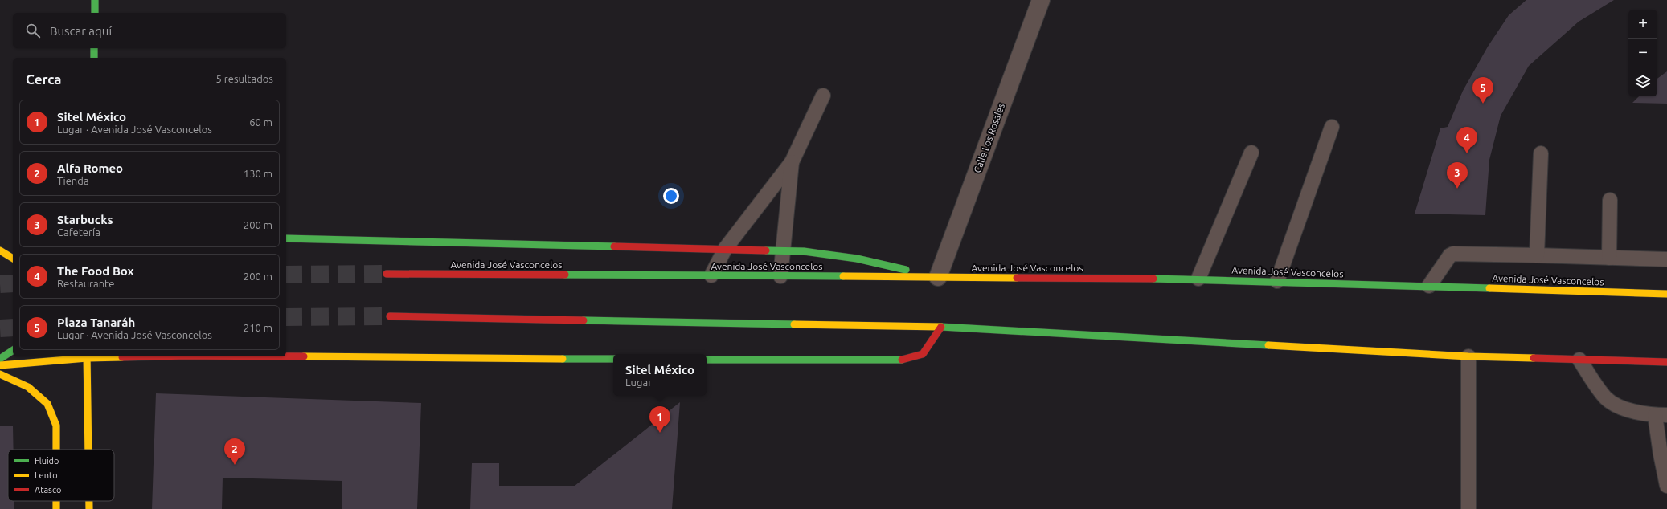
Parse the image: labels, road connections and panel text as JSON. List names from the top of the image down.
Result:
{
  "streets": {
    "main road": ["Avenida José Vasconcelos"],
    "street": ["Calle Los Rosales"]
  },
  "crossings": [
    ["Calle Los Rosales", "Avenida José Vasconcelos"]
  ],
  "legend": ["Fluido", "Lento", "Atasco"],
  "page": {
    "map_buttons": ["+", "−"],
    "search": "Buscar aquí",
    "heading": ["Cerca", "5 resultados"],
    "pins": [
      "5",
      "4",
      "3",
      "1",
      "2"
    ],
    "list": [
      {
        "mark": "1",
        "name": "Sitel México",
        "note": "Lugar · Avenida José Vasconcelos",
        "value": "60 m"
      },
      {
        "mark": "2",
        "name": "Alfa Romeo",
        "note": "Tienda",
        "value": "130 m"
      },
      {
        "mark": "3",
        "name": "Starbucks",
        "note": "Cafetería",
        "value": "200 m"
      },
      {
        "mark": "4",
        "name": "The Food Box",
        "note": "Restaurante",
        "value": "200 m"
      },
      {
        "mark": "5",
        "name": "Plaza Tanaráh",
        "note": "Lugar · Avenida José Vasconcelos",
        "value": "210 m"
      }
    ],
    "popup": ["Sitel México", "Lugar"]
  }
}
